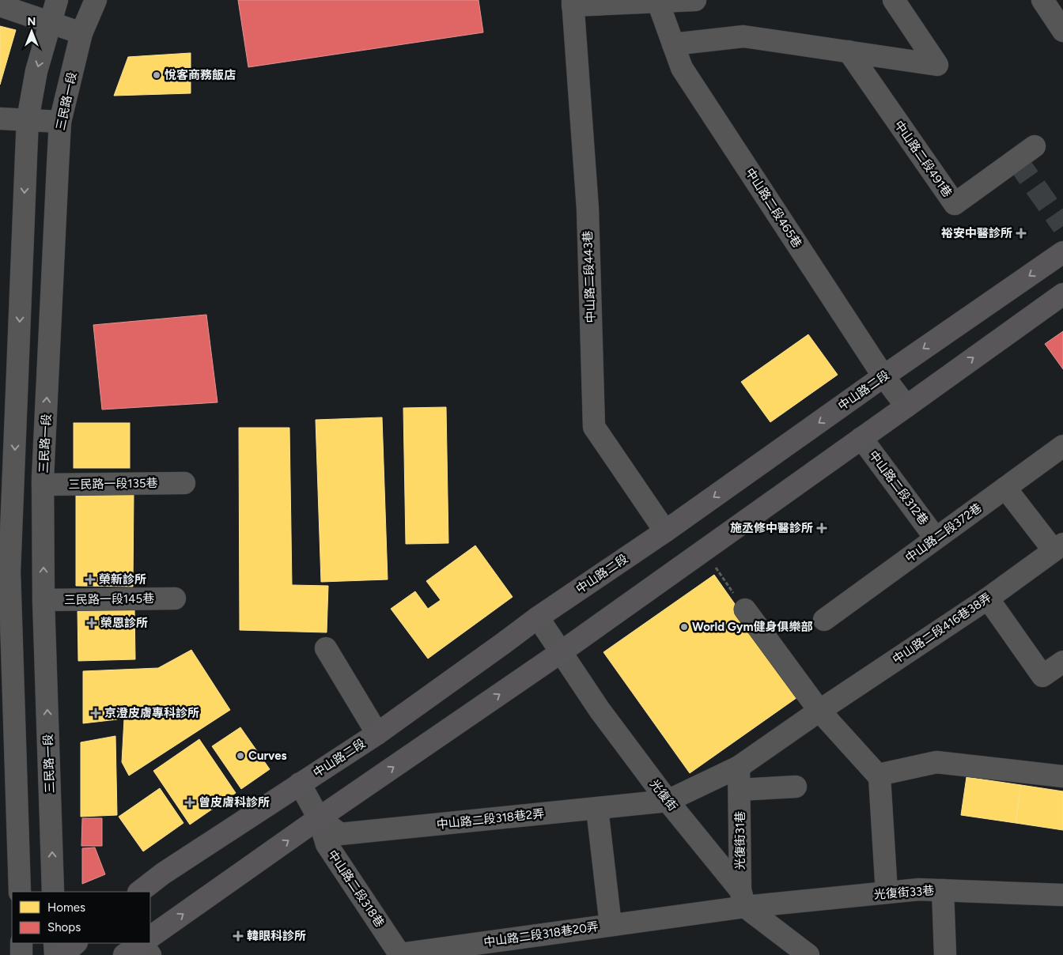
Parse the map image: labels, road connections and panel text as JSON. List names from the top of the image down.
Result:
{
  "streets": {
    "main road": ["中山路二段"],
    "street": [
      "三民路一段",
      "中山路二段491巷",
      "中山路二段465巷",
      "中山路二段443巷",
      "三民路一段135巷",
      "中山路二段312巷",
      "中山路二段372巷",
      "三民路一段145巷",
      "中山路二段416巷38弄",
      "光復街",
      "中山路二段318巷2弄",
      "光復街31巷",
      "中山路二段318巷",
      "光復街33巷",
      "中山路二段318巷20弄"
    ]
  },
  "crossings": [
    ["三民路一段", "三民路一段135巷"],
    ["三民路一段", "三民路一段145巷"],
    ["中山路二段465巷", "中山路二段"],
    ["中山路二段443巷", "中山路二段"],
    ["中山路二段", "光復街"],
    ["中山路二段312巷", "中山路二段372巷"],
    ["中山路二段416巷38弄", "光復街"],
    ["中山路二段416巷38弄", "中山路二段318巷2弄"],
    ["中山路二段416巷38弄", "光復街31巷"],
    ["光復街", "中山路二段318巷2弄"],
    ["光復街", "光復街31巷"],
    ["光復街", "光復街33巷"],
    ["光復街", "中山路二段318巷20弄"],
    ["中山路二段318巷2弄", "中山路二段318巷"],
    ["中山路二段318巷2弄", "中山路二段318巷20弄"],
    ["光復街31巷", "光復街33巷"],
    ["光復街31巷", "中山路二段318巷20弄"],
    ["中山路二段318巷", "中山路二段318巷20弄"],
    ["光復街33巷", "中山路二段318巷20弄"]
  ],
  "places": {
    "other": ["悅客商務飯店", "World Gym健身俱樂部", "Curves"],
    "health": [
      "裕安中醫診所",
      "施丞修中醫診所",
      "榮新診所",
      "榮恩診所",
      "京澄皮膚專科診所",
      "曾皮膚科診所",
      "韓眼科診所"
    ]
  },
  "legend": ["Homes", "Shops"],
  "north": "top"
}
